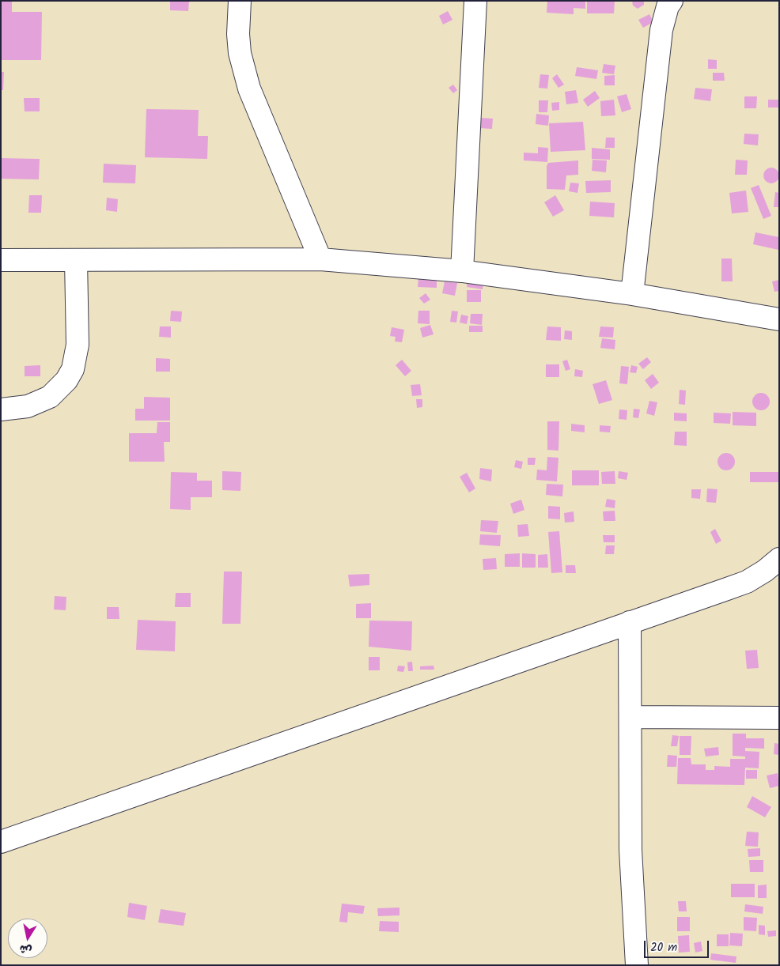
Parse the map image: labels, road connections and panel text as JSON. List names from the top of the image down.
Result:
{
  "scale_bar": "20 m",
  "north": "bottom"
}
